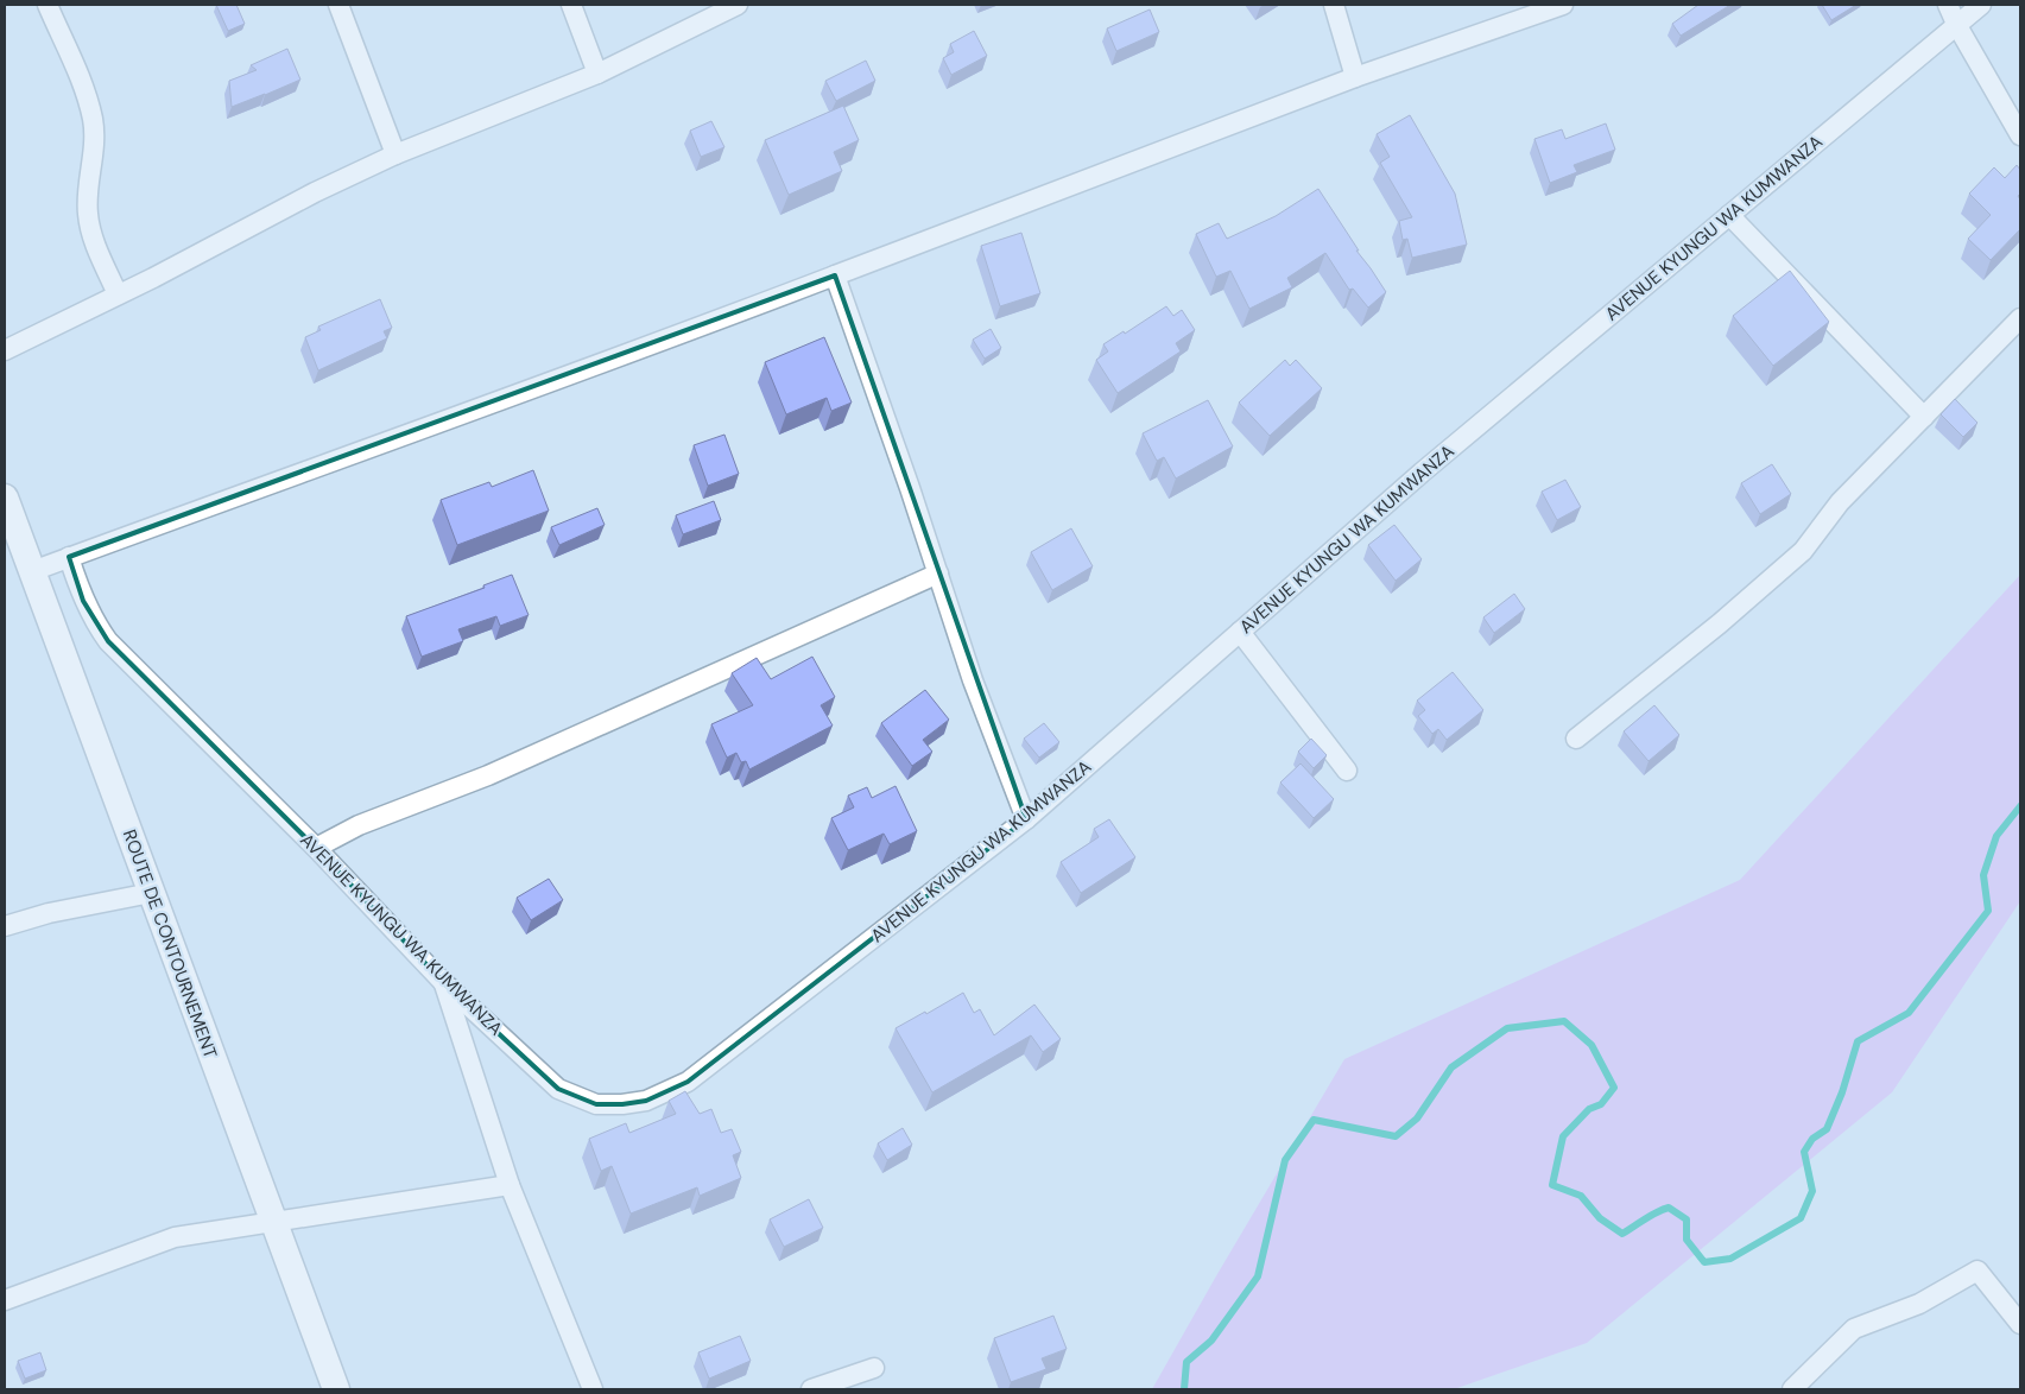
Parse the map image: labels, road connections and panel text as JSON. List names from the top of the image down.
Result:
{
  "streets": {
    "street": ["AVENUE KYUNGU WA KUMWANZA", "ROUTE DE CONTOURNEMENT"]
  }
}
